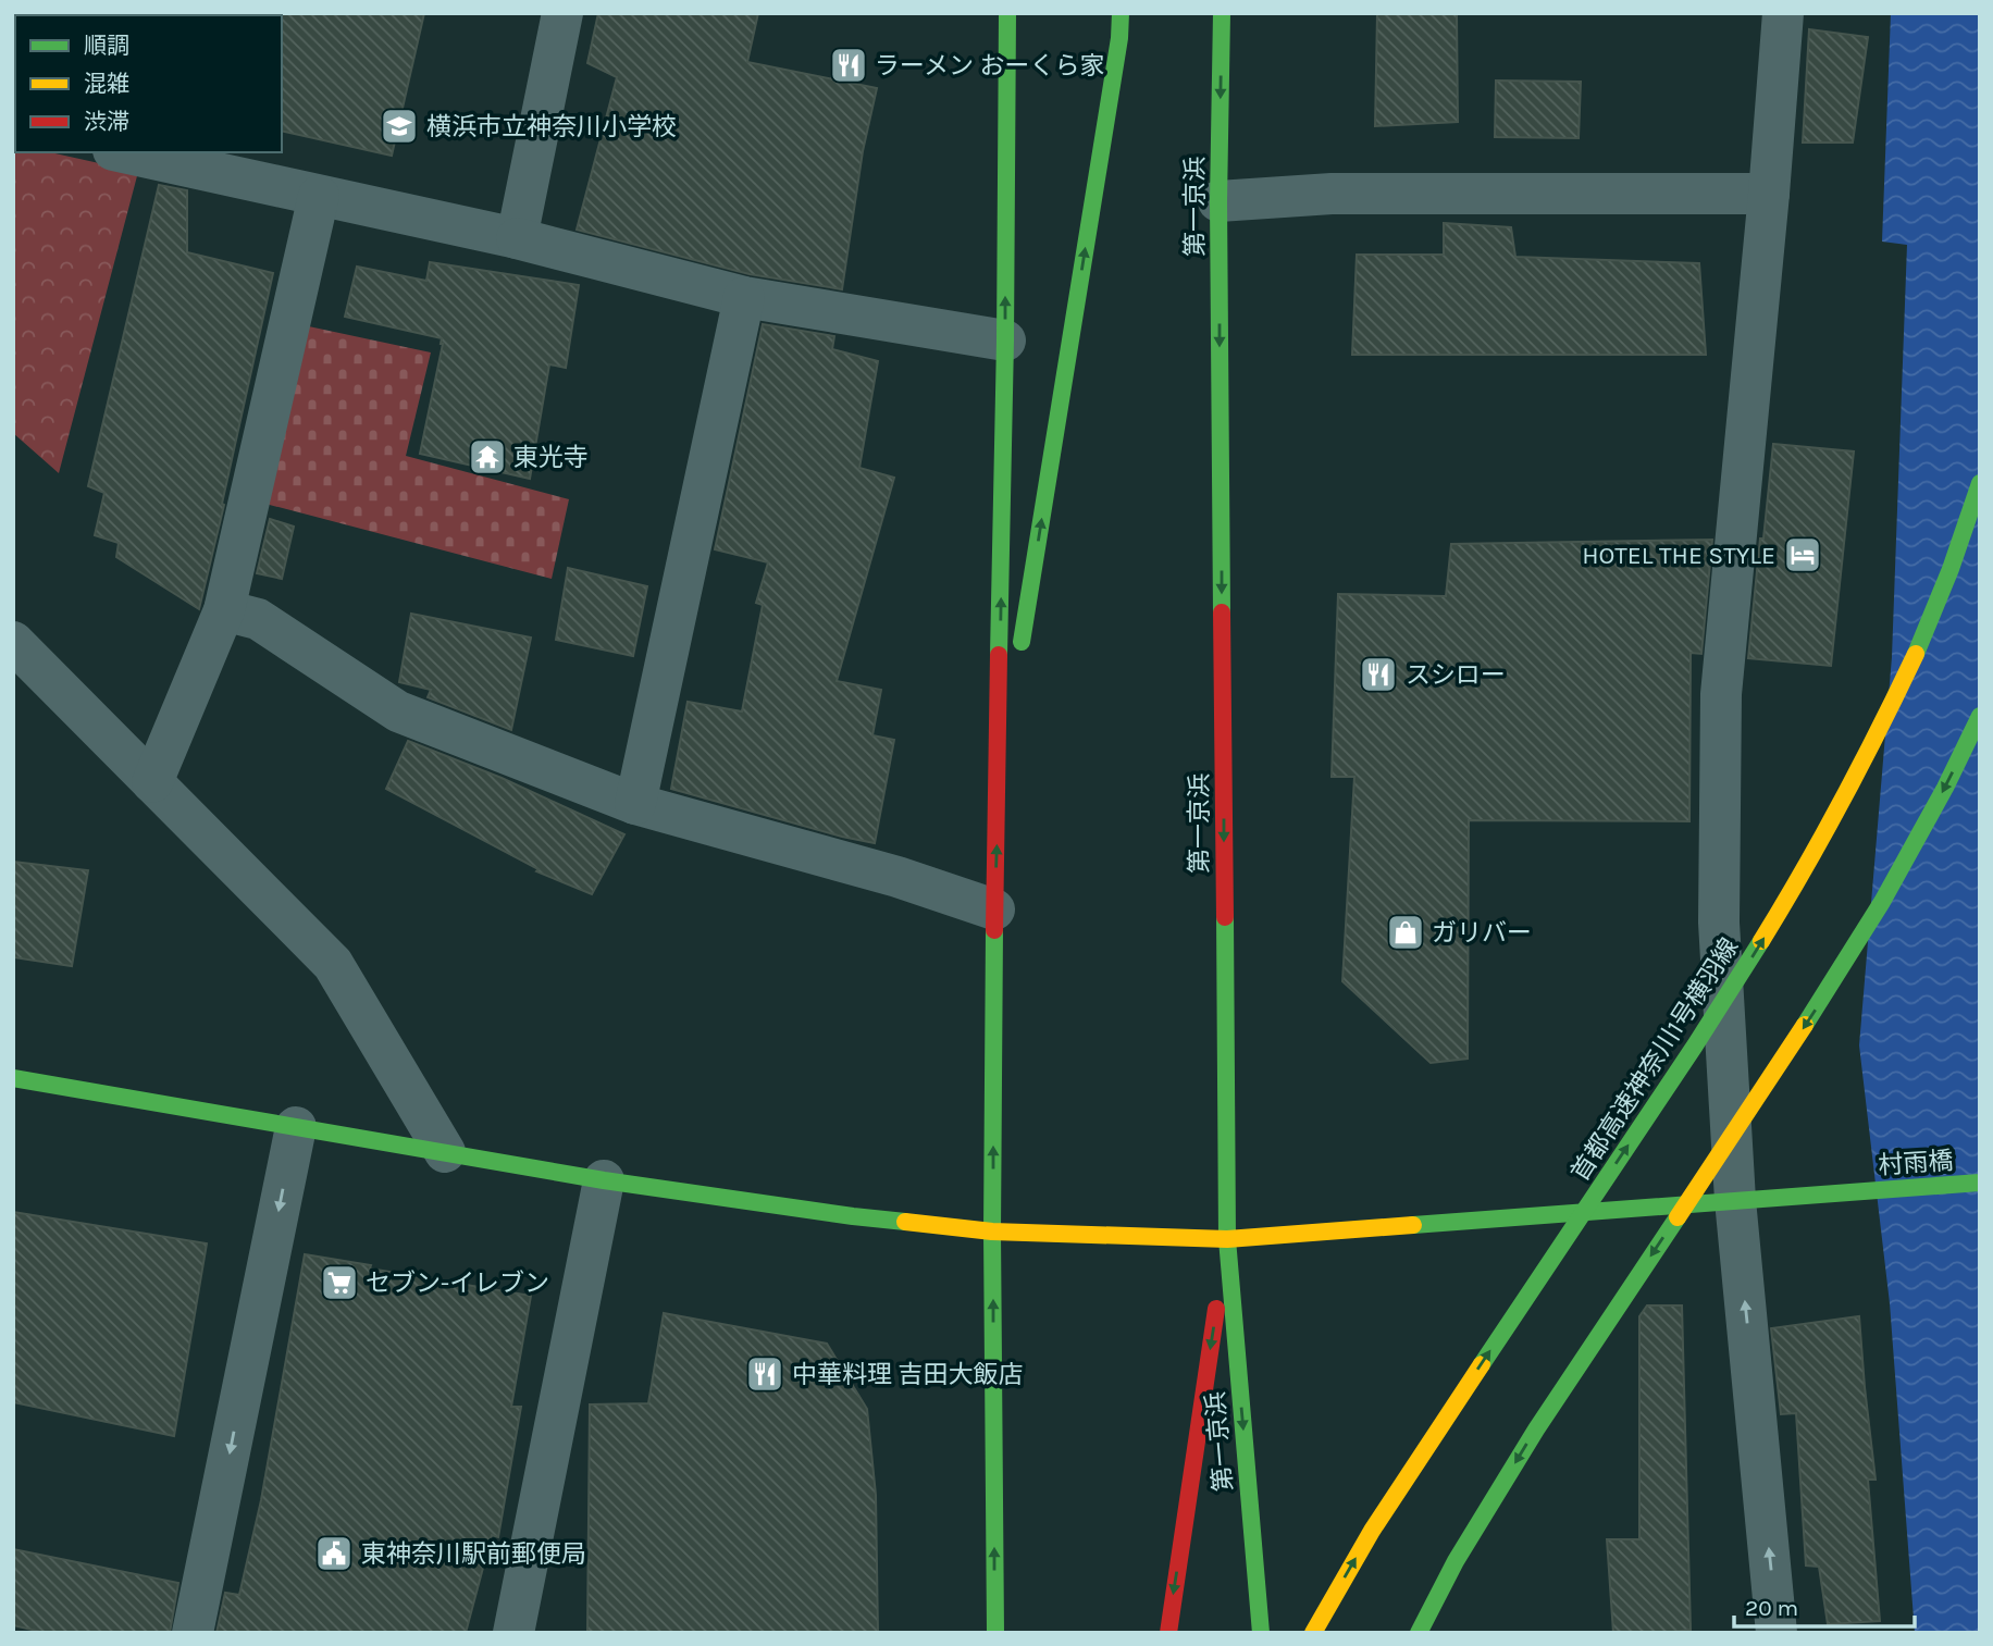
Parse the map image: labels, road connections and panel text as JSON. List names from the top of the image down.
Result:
{
  "streets": {
    "main road": ["第一京浜", "首都高速神奈川1号横羽線", "村雨橋"]
  },
  "crossings": [
    ["第一京浜", "村雨橋"]
  ],
  "places": {
    "restaurant": ["ラーメン おーくら家", "スシロー", "中華料理 吉田大飯店"],
    "school or university": ["横浜市立神奈川小学校"],
    "temple": ["東光寺"],
    "hotel": ["HOTEL THE STYLE"],
    "shop": ["ガリバー"],
    "supermarket": ["セブン-イレブン"],
    "public building": ["東神奈川駅前郵便局"]
  },
  "legend": ["順調", "混雑", "渋滞"],
  "scale_bar": "20 m"
}
